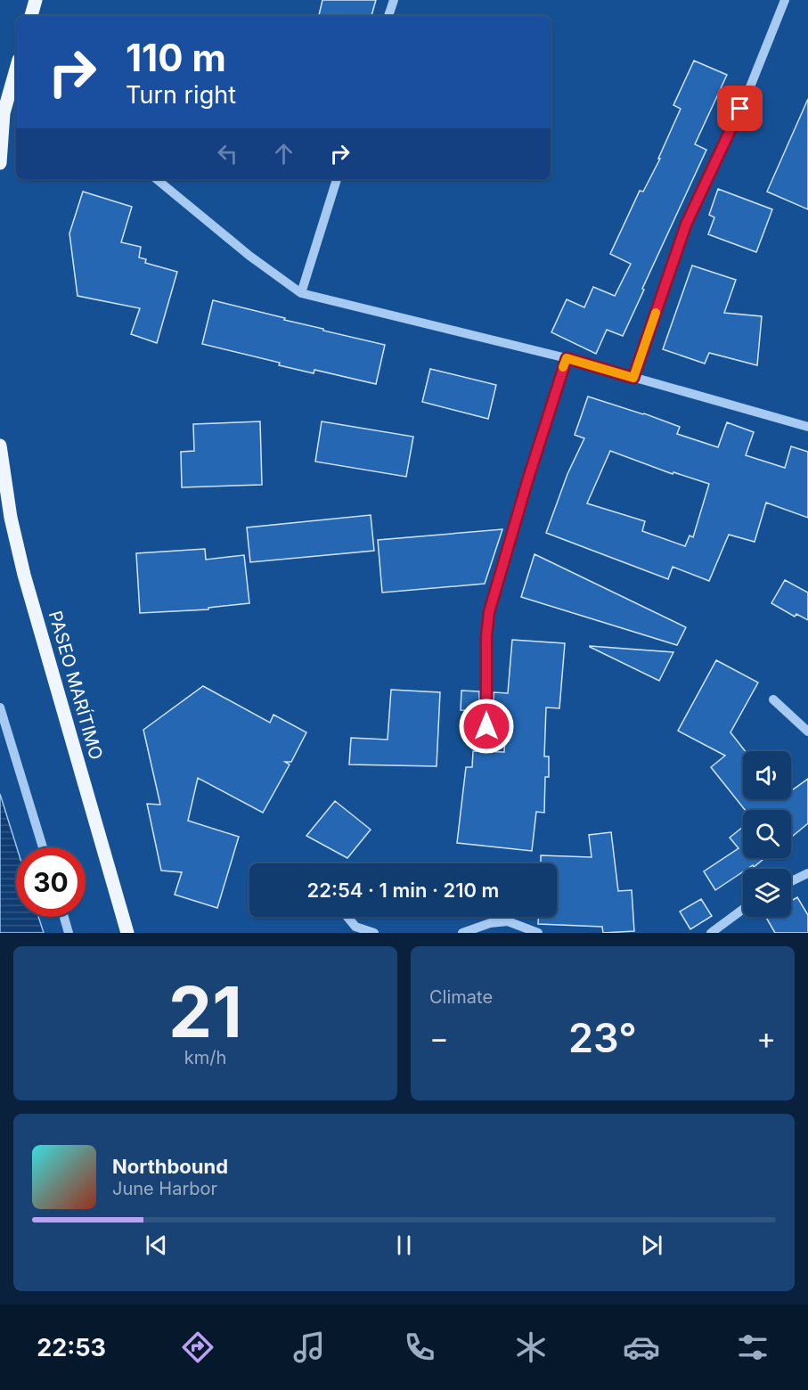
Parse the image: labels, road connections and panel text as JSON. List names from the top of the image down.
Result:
{
  "streets": {
    "main road": ["PASEO MARÍTIMO"]
  },
  "page": {
    "turn": ["110 m", "Turn right"],
    "limit": "30",
    "trip": "22:54 · 1 min · 210 m",
    "tile": [
      ["21", "km/h"],
      "Climate"
    ],
    "heat": ["−", "23°", "+"],
    "song": ["Northbound", "June Harbor"],
    "tabs": "22:53"
  }
}
